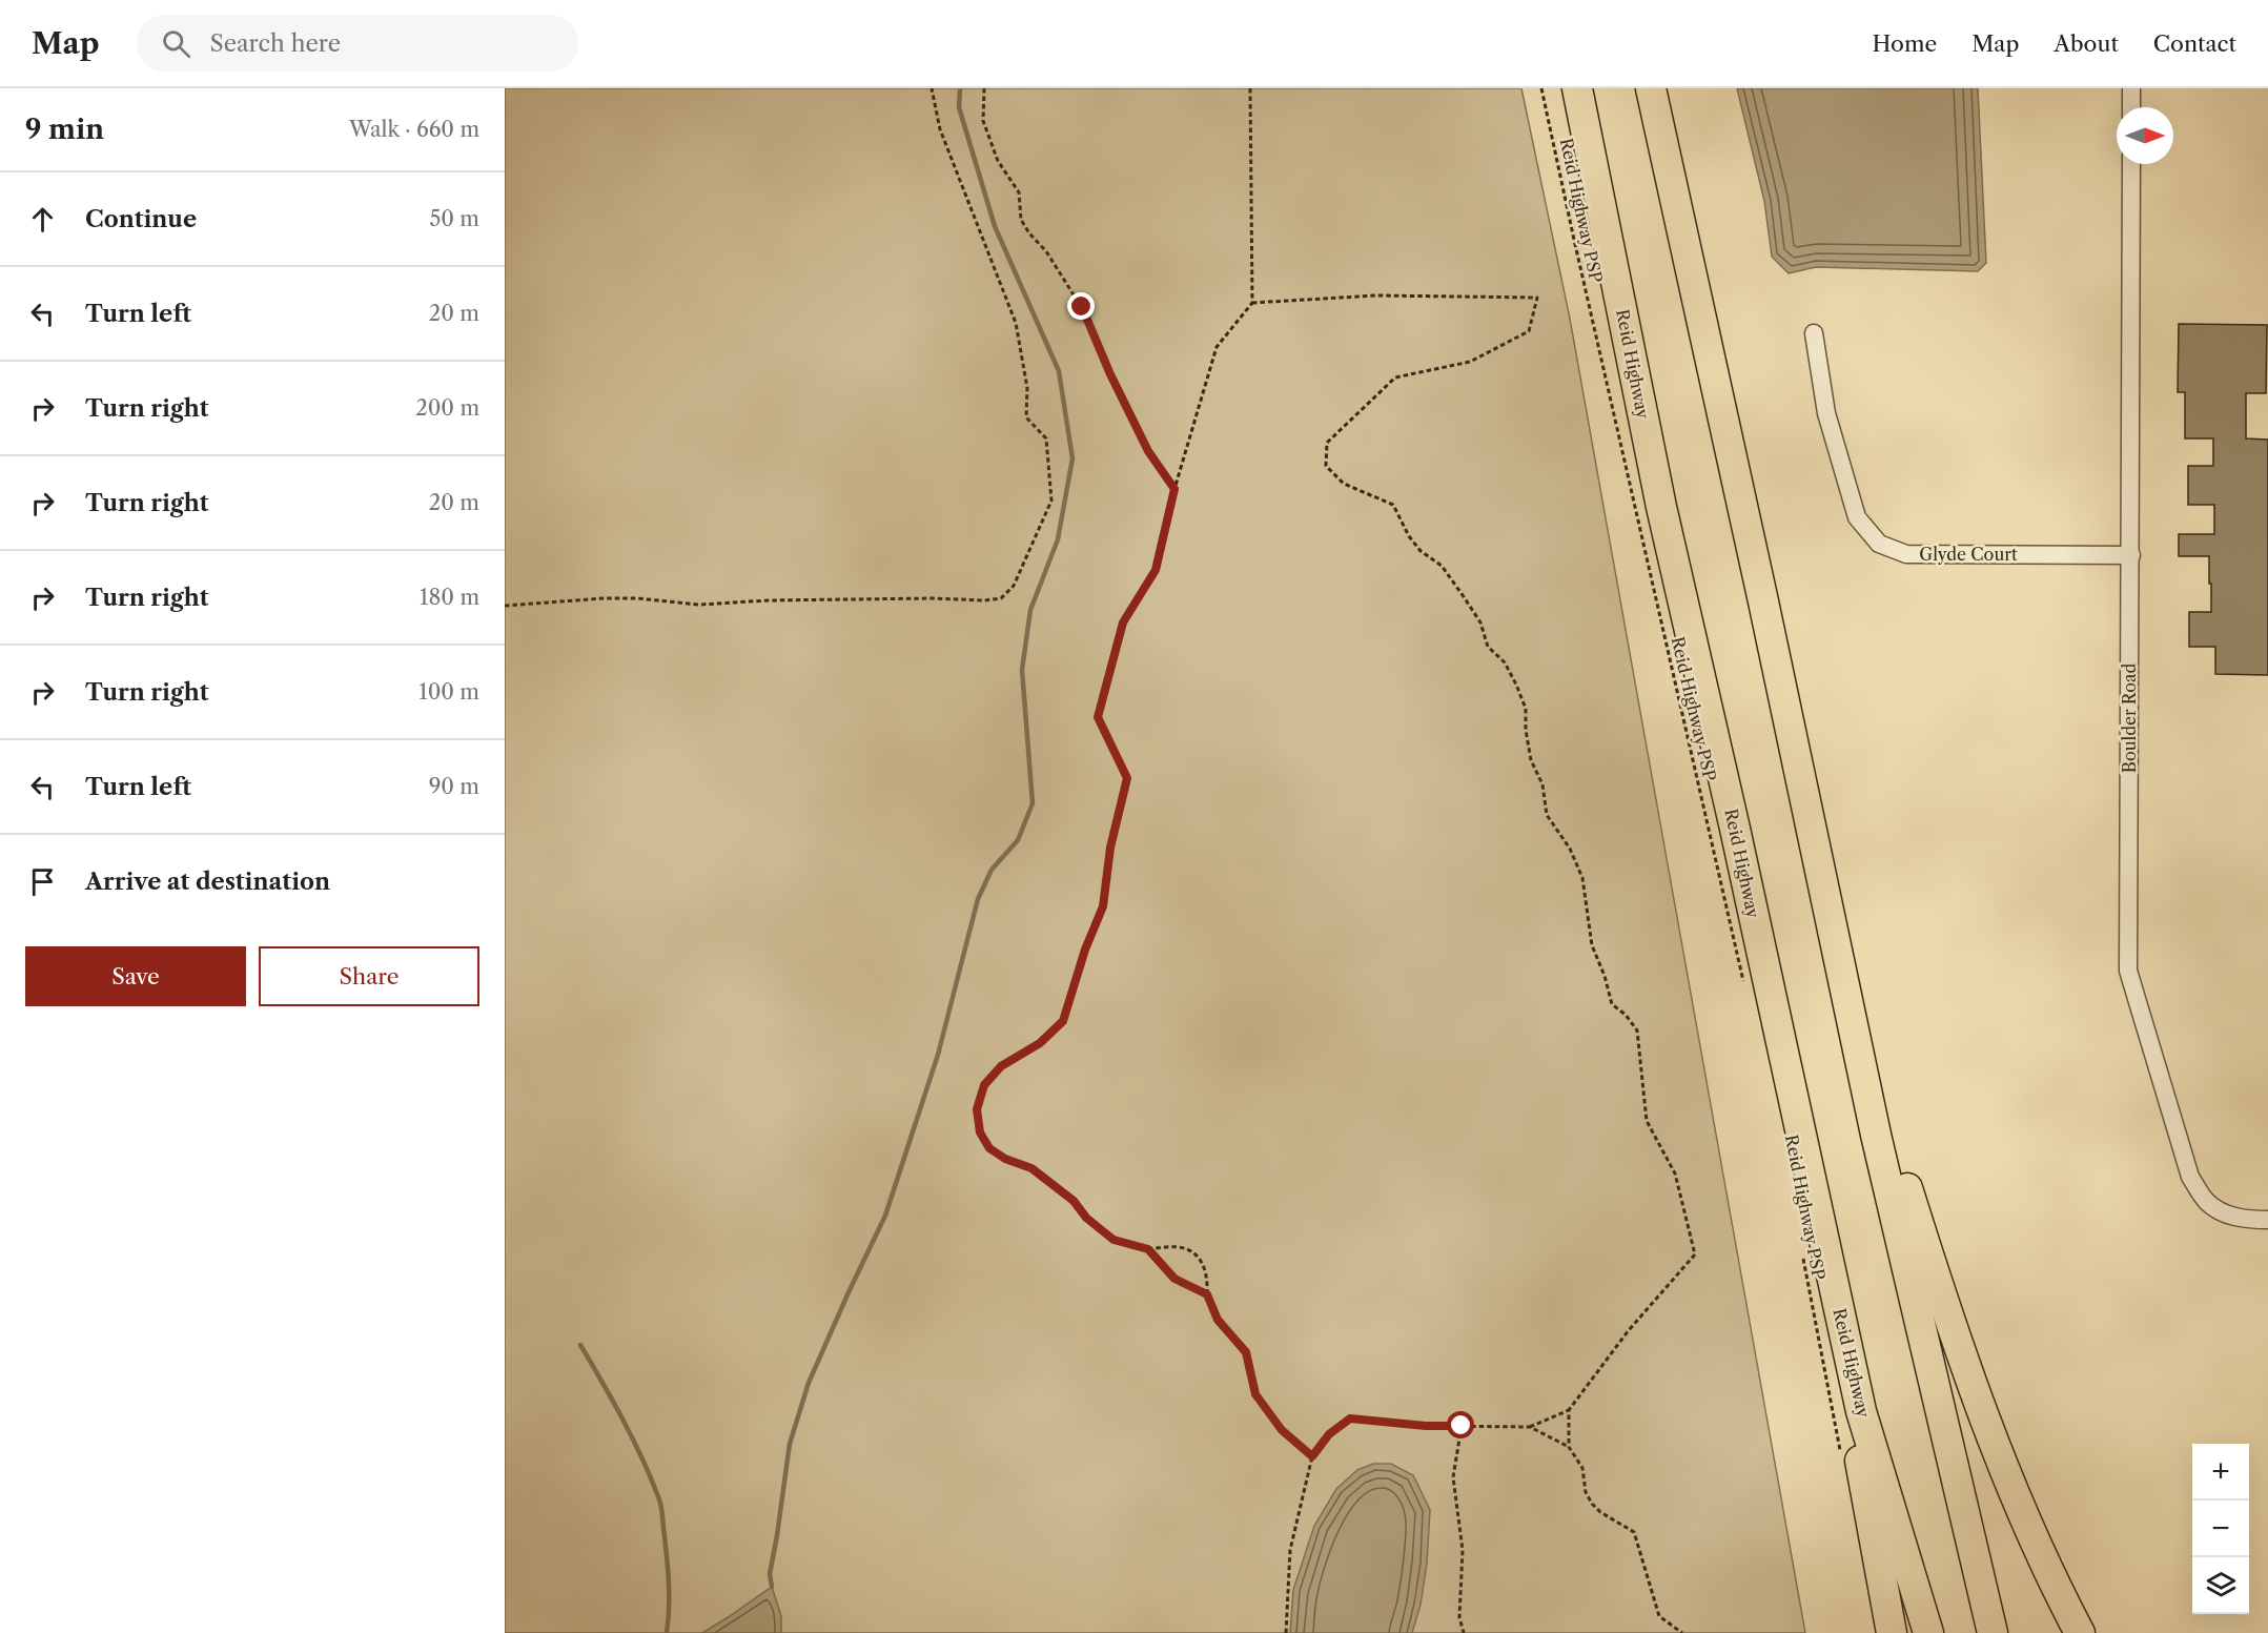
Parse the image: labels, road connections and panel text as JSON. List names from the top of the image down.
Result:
{
  "streets": {
    "highway": ["Reid Highway"],
    "street": ["Glyde Court", "Boulder Road"],
    "path": ["Reid Highway PSP"]
  },
  "crossings": [
    ["Glyde Court", "Boulder Road"]
  ],
  "north": "right",
  "page": {
    "header": "Map",
    "search": "Search here",
    "nav": [
      "Home",
      "Map",
      "About",
      "Contact"
    ],
    "heading": ["9 min", "Walk · 660 m"],
    "list": [
      ["Continue", "50 m"],
      ["Turn left", "20 m"],
      ["Turn right", "200 m"],
      ["Turn right", "20 m"],
      ["Turn right", "180 m"],
      ["Turn right", "100 m"],
      ["Turn left", "90 m"],
      "Arrive at destination"
    ],
    "buttons": ["Save", "Share"],
    "map_buttons": ["+", "−"]
  }
}
